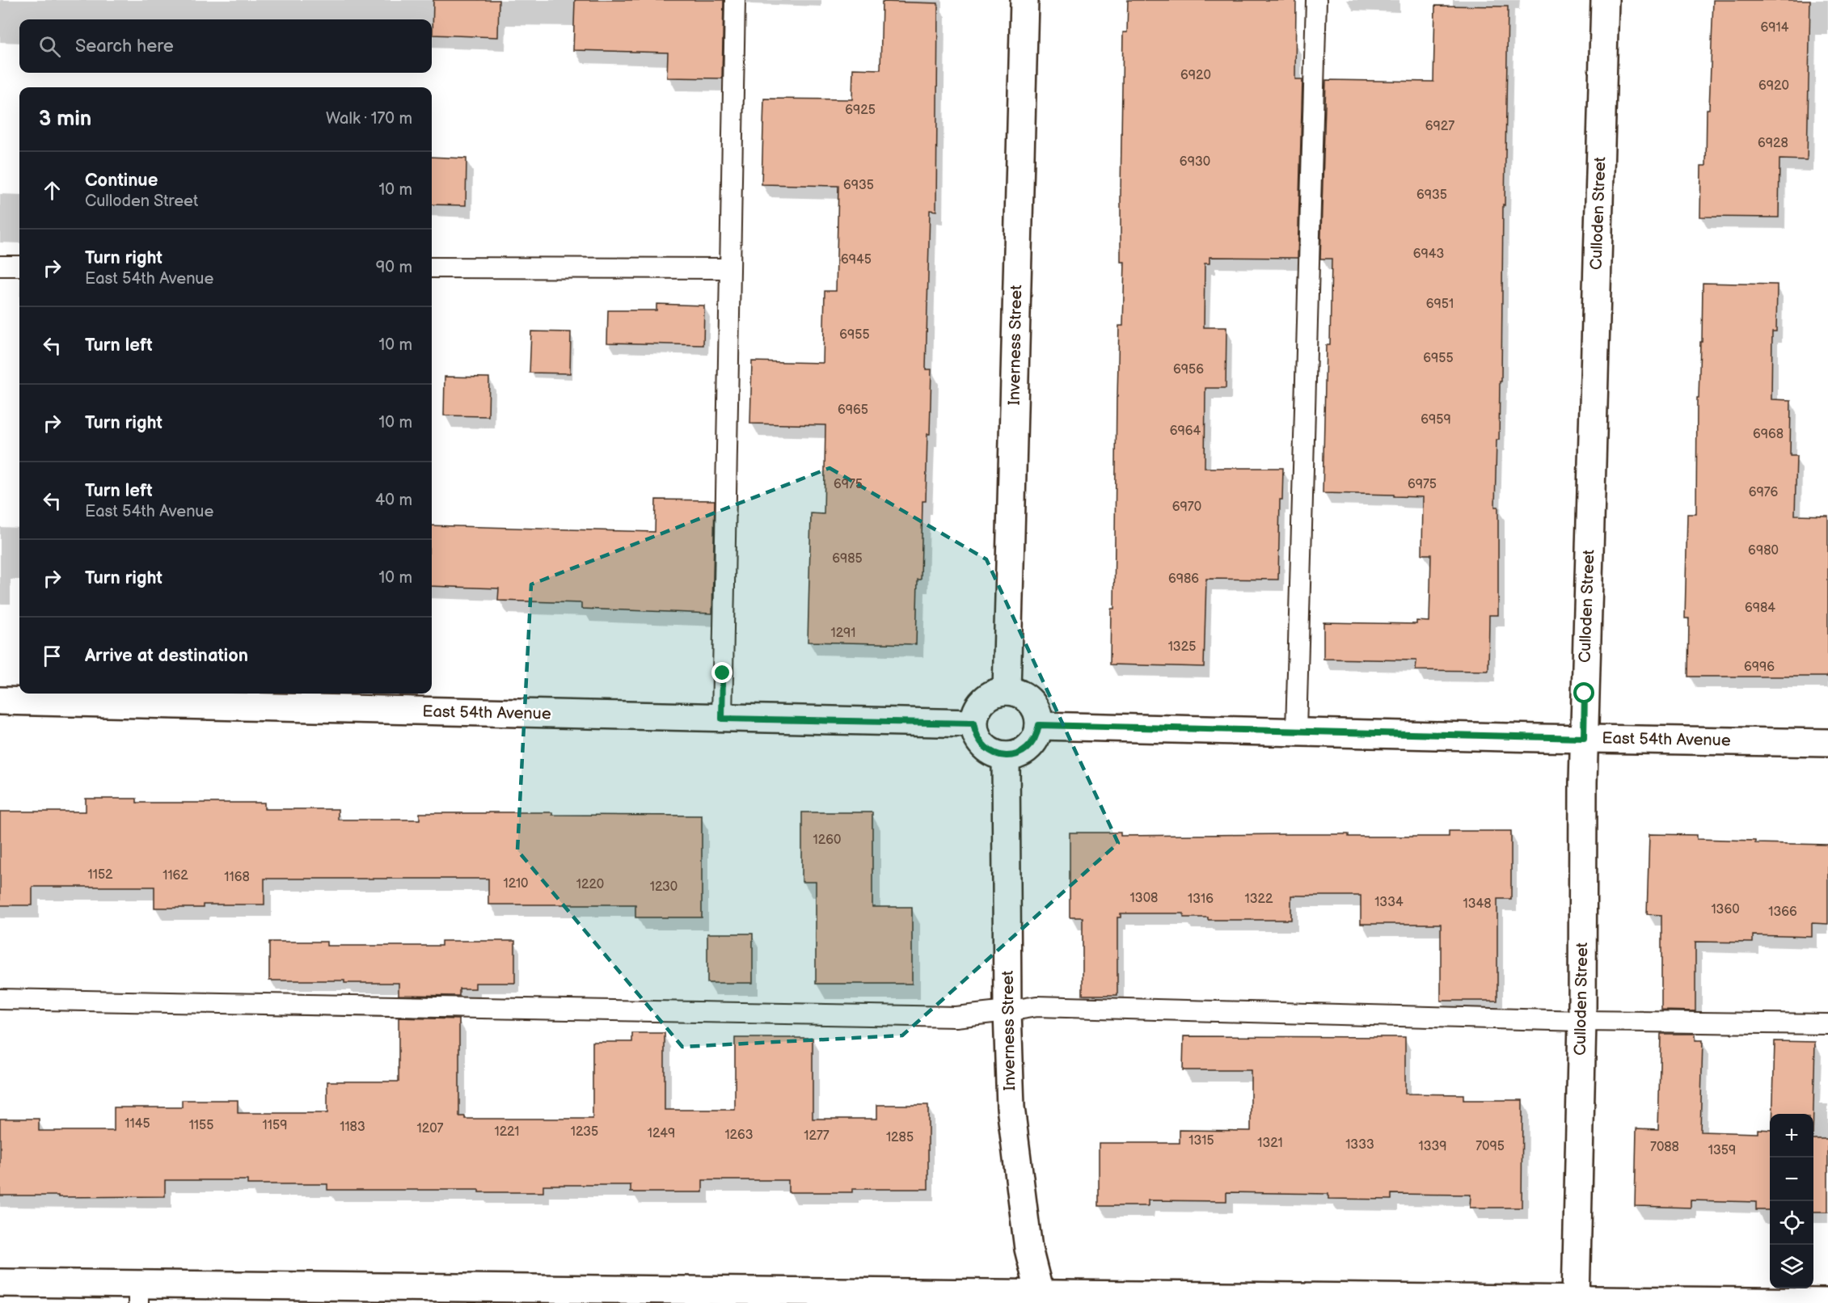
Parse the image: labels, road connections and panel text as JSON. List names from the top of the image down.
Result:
{
  "streets": {
    "street": ["Culloden Street", "Inverness Street", "East 54th Avenue"]
  },
  "crossings": [
    ["Culloden Street", "East 54th Avenue"],
    ["Inverness Street", "East 54th Avenue"]
  ],
  "house_numbers": [
    "6914",
    "6920",
    "6920",
    "6925",
    "6927",
    "6928",
    "6930",
    "6935",
    "6935",
    "6943",
    "6945",
    "6951",
    "6955",
    "6955",
    "6956",
    "6965",
    "6959",
    "6964",
    "6968",
    "6975",
    "6975",
    "6976",
    "6970",
    "6980",
    "6985",
    "6986",
    "6984",
    "1291",
    "1325",
    "6996",
    "1260",
    "1152",
    "1162",
    "1168",
    "1210",
    "1220",
    "1230",
    "1308",
    "1316",
    "1322",
    "1334",
    "1348",
    "1360",
    "1366",
    "1145",
    "1155",
    "1159",
    "1183",
    "1207",
    "1221",
    "1235",
    "1249",
    "1263",
    "1277",
    "1285",
    "1315",
    "1321",
    "1333",
    "1339",
    "7095",
    "7088",
    "1359"
  ],
  "page": {
    "search": "Search here",
    "heading": ["3 min", "Walk · 170 m"],
    "list": [
      ["Continue", "Culloden Street", "10 m"],
      ["Turn right", "East 54th Avenue", "90 m"],
      ["Turn left", "10 m"],
      ["Turn right", "10 m"],
      ["Turn left", "East 54th Avenue", "40 m"],
      ["Turn right", "10 m"],
      "Arrive at destination"
    ],
    "map_buttons": ["+", "−"]
  }
}
